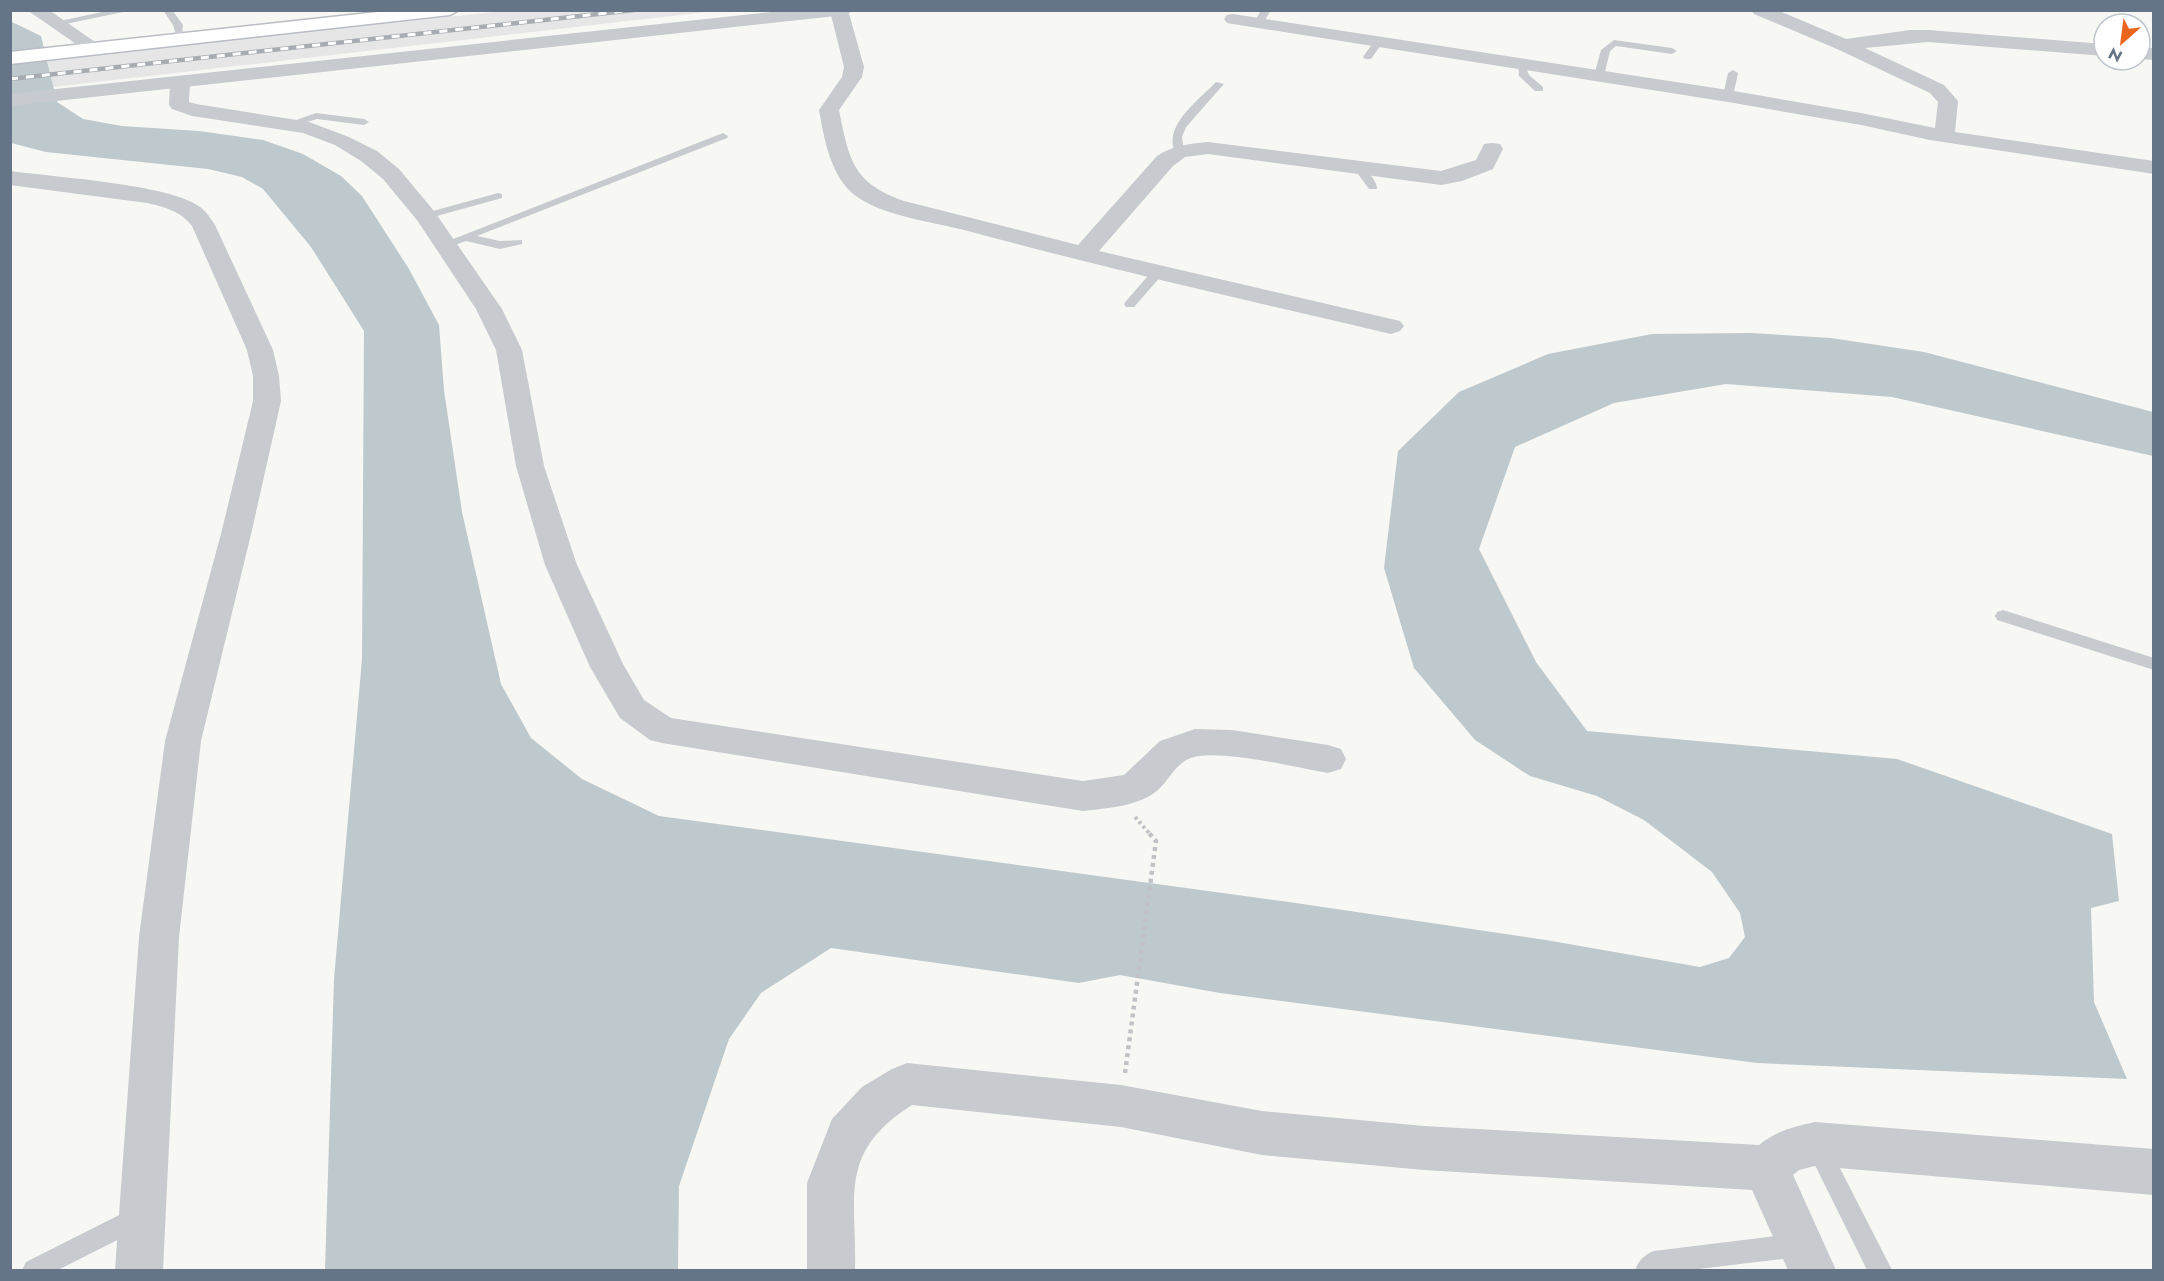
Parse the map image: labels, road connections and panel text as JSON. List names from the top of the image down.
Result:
{
  "north": "bottom left"
}
